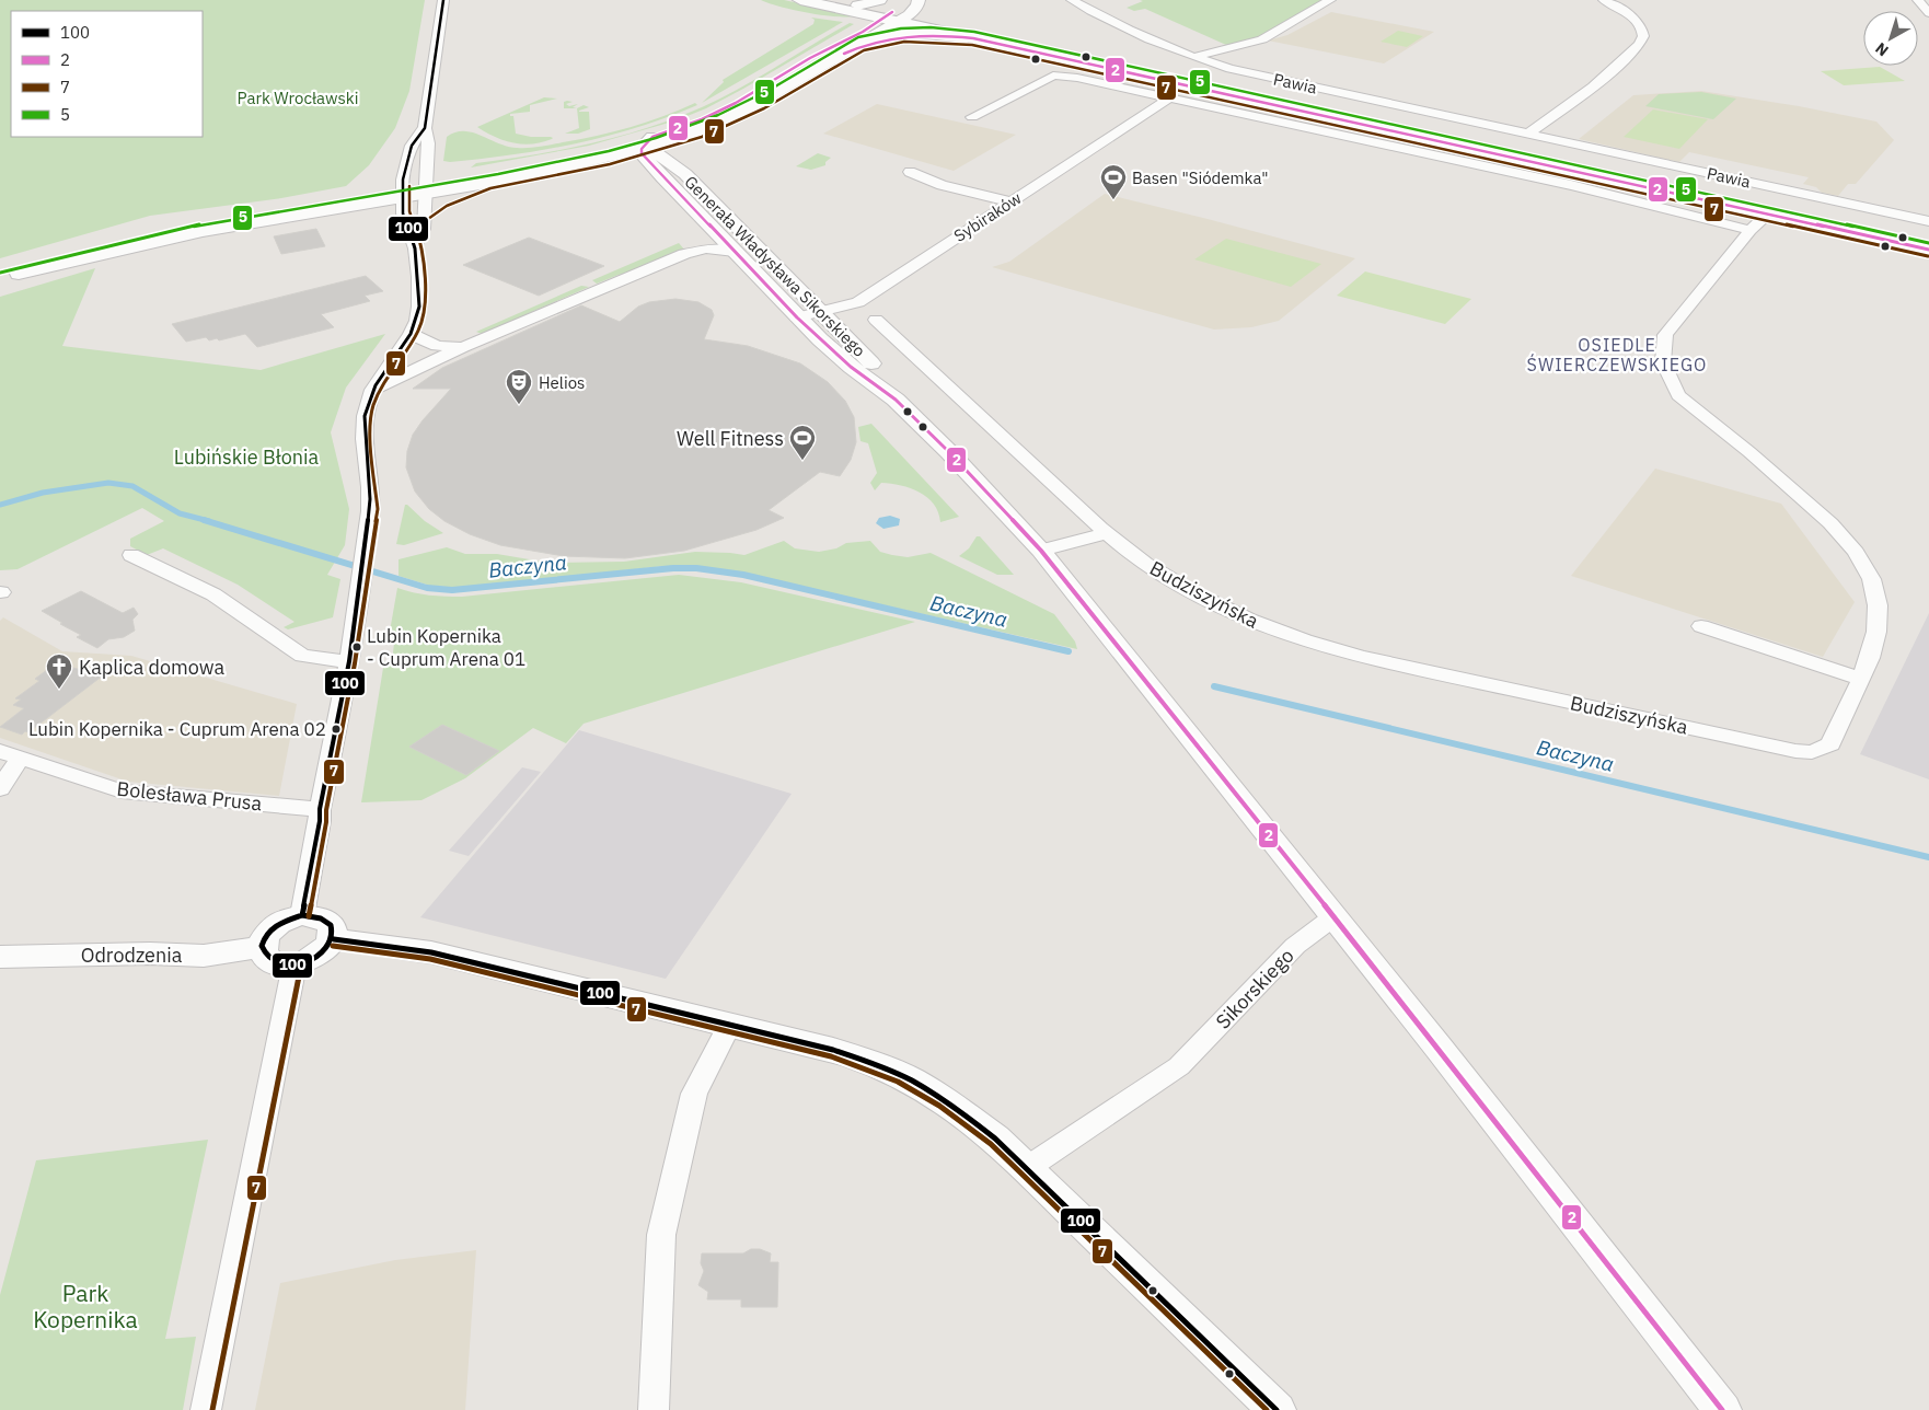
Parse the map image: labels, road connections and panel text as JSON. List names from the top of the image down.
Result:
{
  "streets": {
    "street": [
      "Pawia",
      "Sybiraków",
      "Generała Władysława Sikorskiego",
      "Budziszyńska",
      "Bolesława Prusa",
      "Odrodzenia",
      "Sikorskiego"
    ]
  },
  "crossings": [
    ["Sybiraków", "Generała Władysława Sikorskiego"],
    ["Generała Władysława Sikorskiego", "Sikorskiego"]
  ],
  "districts": ["OSIEDLE ŚWIERCZEWSKIEGO"],
  "water": ["Baczyna"],
  "parks": ["Park Wrocławski", "Lubińskie Błonia", "Park Kopernika"],
  "places": {
    "sports": ["Basen \"Siódemka\"", "Well Fitness"],
    "theatre": ["Helios"],
    "other": ["Lubin Kopernika - Cuprum Arena 01", "Lubin Kopernika - Cuprum Arena 02"],
    "church": ["Kaplica domowa"]
  },
  "lines": [
    "transit line 100",
    "transit line 2",
    "transit line 5",
    "transit line 7"
  ],
  "legend": [
    "100",
    "2",
    "7",
    "5"
  ],
  "north": "bottom left"
}
